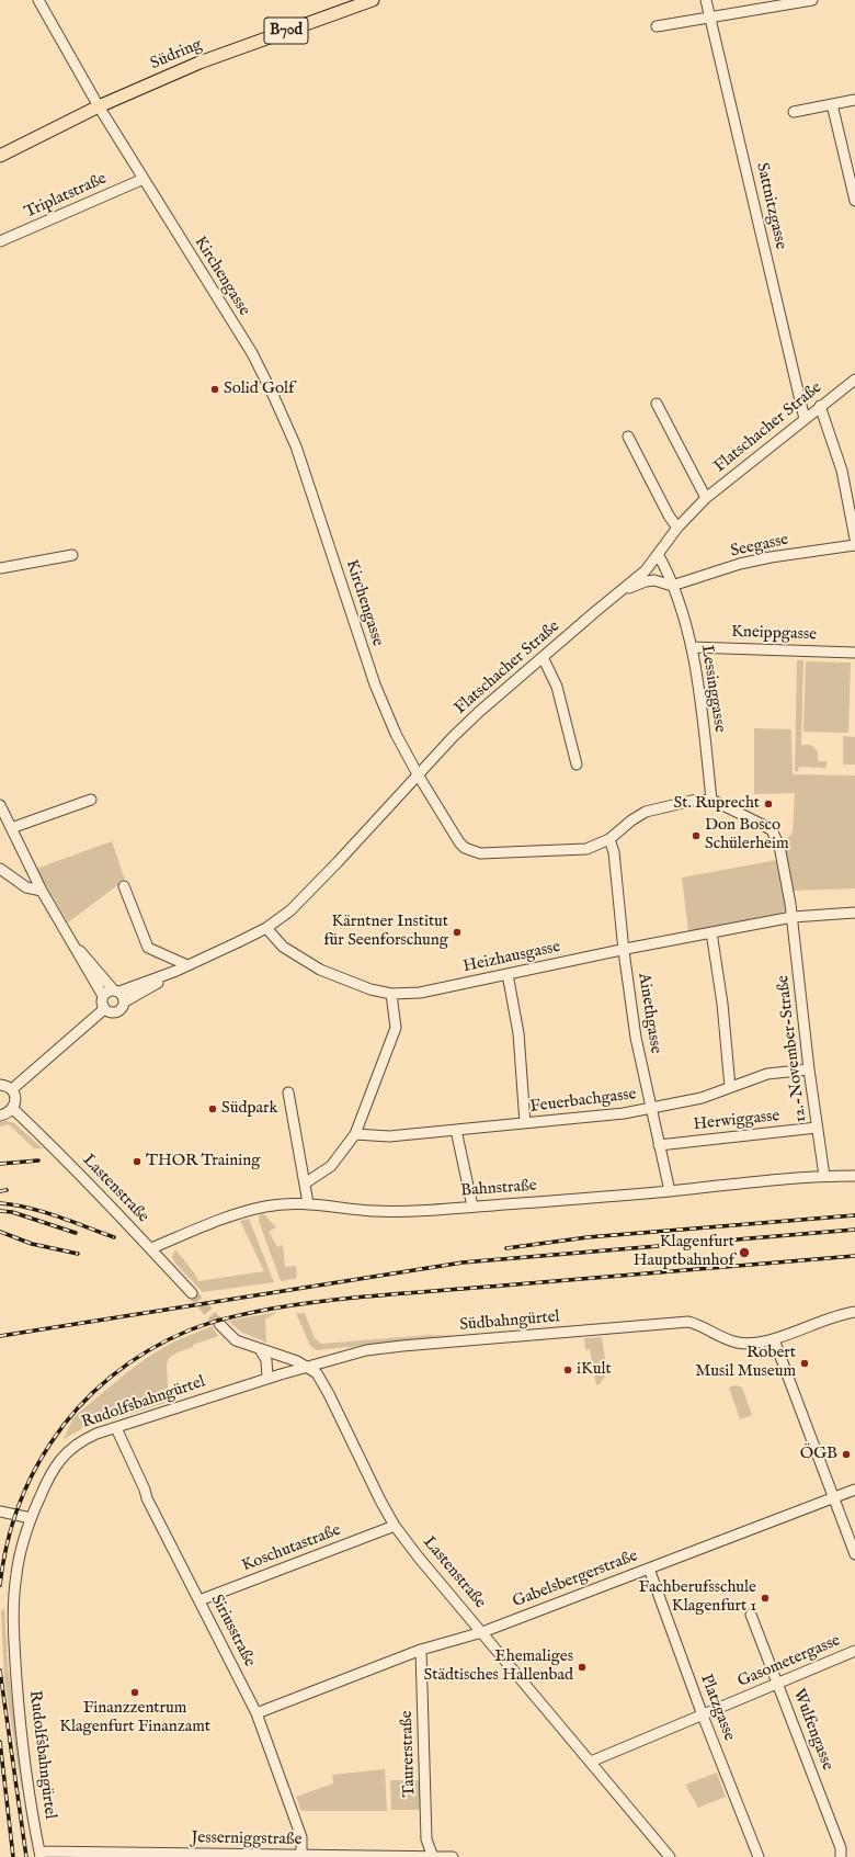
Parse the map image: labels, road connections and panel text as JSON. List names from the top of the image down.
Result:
{
  "streets": {
    "main road": ["B70d", "Südring"],
    "street": [
      "Triplatstraße",
      "Sattnitzgasse",
      "Kirchengasse",
      "Flatschacher Straße",
      "Seegasse",
      "Kneippgasse",
      "Lessinggasse",
      "Heizhausgasse",
      "Ainethgasse",
      "12.-November-Straße",
      "Feuerbachgasse",
      "Herwiggasse",
      "Lastenstraße",
      "Bahnstraße",
      "Südbahngürtel",
      "Rudolfsbahngürtel",
      "Koschutastraße",
      "Gabelsbergerstraße",
      "Siriusstraße",
      "Gasometergasse",
      "Platzgasse",
      "Wulfengasse",
      "Taurerstraße",
      "Jesserniggstraße"
    ]
  },
  "crossings": [
    ["Südring", "Kirchengasse"],
    ["Triplatstraße", "Kirchengasse"],
    ["Sattnitzgasse", "Flatschacher Straße"],
    ["Kirchengasse", "Flatschacher Straße"],
    ["Kirchengasse", "Lessinggasse"],
    ["Kirchengasse", "Ainethgasse"],
    ["Flatschacher Straße", "Lessinggasse"],
    ["Flatschacher Straße", "Heizhausgasse"],
    ["Seegasse", "Lessinggasse"],
    ["Kneippgasse", "Lessinggasse"],
    ["Heizhausgasse", "Ainethgasse"],
    ["Heizhausgasse", "12.-November-Straße"],
    ["Ainethgasse", "Feuerbachgasse"],
    ["Ainethgasse", "Herwiggasse"],
    ["Ainethgasse", "Bahnstraße"],
    ["12.-November-Straße", "Feuerbachgasse"],
    ["12.-November-Straße", "Herwiggasse"],
    ["12.-November-Straße", "Bahnstraße"],
    ["Lastenstraße", "Bahnstraße"],
    ["Lastenstraße", "Südbahngürtel"],
    ["Lastenstraße", "Rudolfsbahngürtel"],
    ["Lastenstraße", "Koschutastraße"],
    ["Lastenstraße", "Gabelsbergerstraße"],
    ["Lastenstraße", "Gasometergasse"],
    ["Südbahngürtel", "Rudolfsbahngürtel"],
    ["Rudolfsbahngürtel", "Siriusstraße"],
    ["Rudolfsbahngürtel", "Jesserniggstraße"],
    ["Koschutastraße", "Siriusstraße"],
    ["Gabelsbergerstraße", "Siriusstraße"],
    ["Gabelsbergerstraße", "Platzgasse"],
    ["Gabelsbergerstraße", "Taurerstraße"],
    ["Siriusstraße", "Jesserniggstraße"],
    ["Gasometergasse", "Platzgasse"],
    ["Gasometergasse", "Wulfengasse"],
    ["Taurerstraße", "Jesserniggstraße"]
  ],
  "places": [
    "Solid Golf",
    "St. Ruprecht",
    "Don Bosco Schülerheim",
    "Kärntner Institut für Seenforschung",
    "Südpark",
    "THOR Training",
    "Klagenfurt Hauptbahnhof",
    "Robert Musil Museum",
    "iKult",
    "ÖGB",
    "Fachberufsschule Klagenfurt 1",
    "Ehemaliges Städtisches Hallenbad",
    "Finanzzentrum Klagenfurt Finanzamt"
  ]
}
